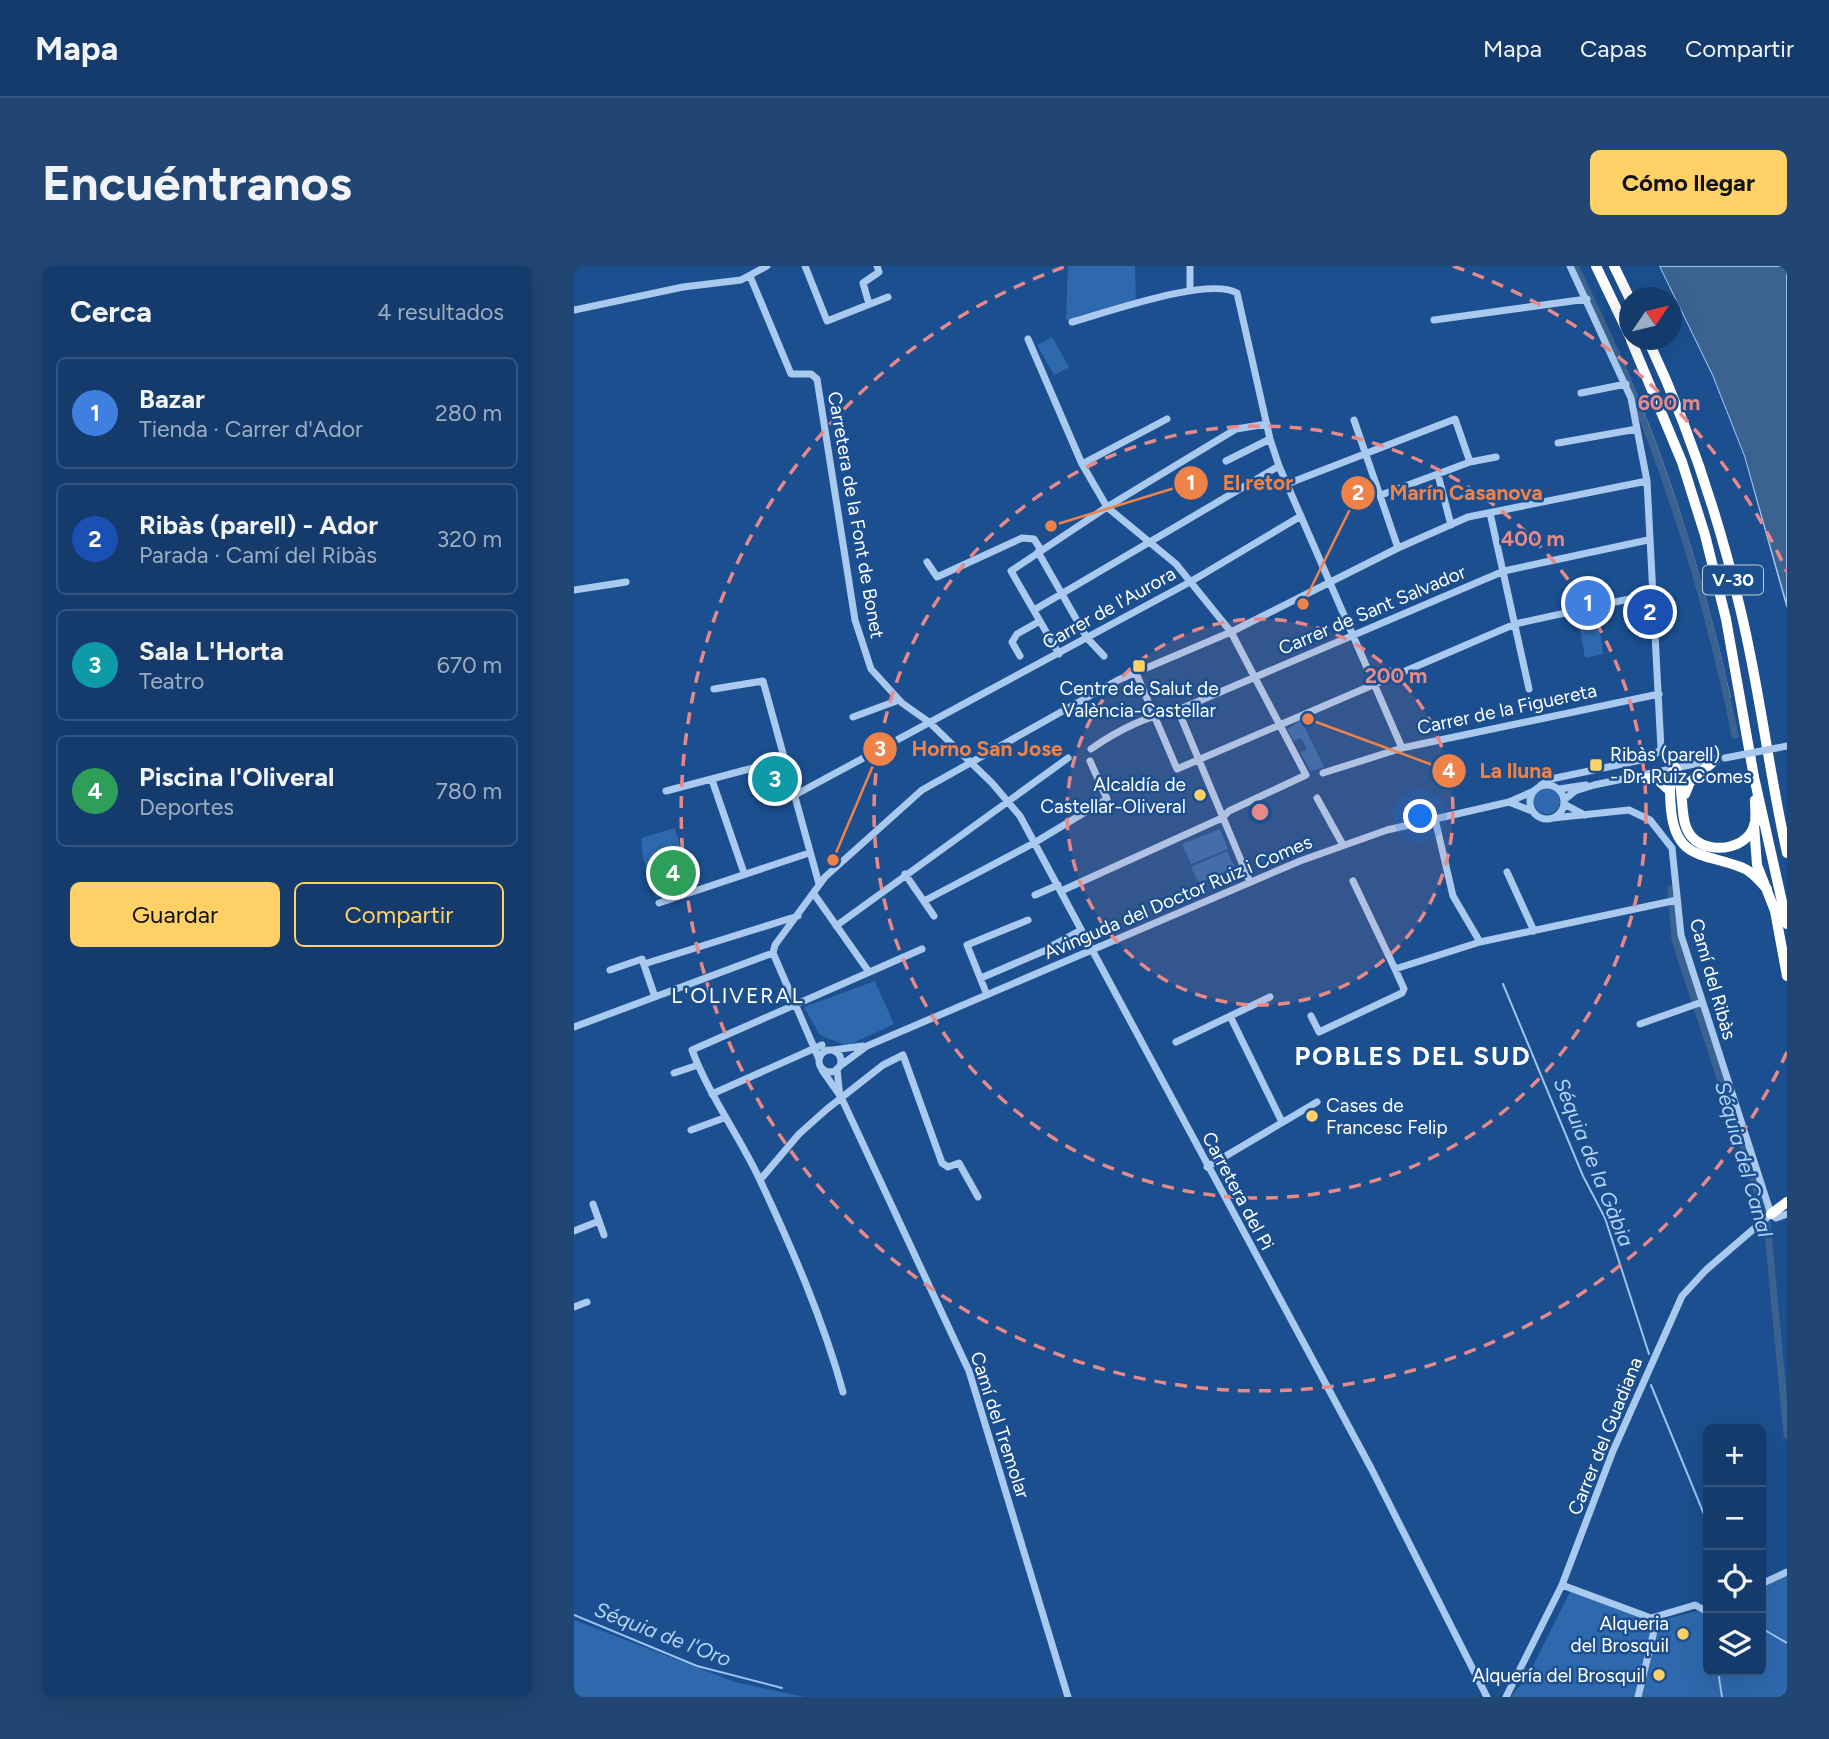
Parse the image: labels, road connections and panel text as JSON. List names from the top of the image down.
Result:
{
  "streets": {
    "highway": ["V-30"],
    "street": [
      "Carretera de la Font de Bonet",
      "Carrer de l'Aurora",
      "Carrer de Sant Salvador",
      "Carrer de la Figuereta",
      "Avinguda del Doctor Ruiz i Comes",
      "Camí del Ribàs",
      "Carretera del Pi",
      "Camí del Tremolar",
      "Carrer del Guadiana"
    ]
  },
  "crossings": [
    ["Carretera de la Font de Bonet", "Carrer de l'Aurora"],
    ["Carretera de la Font de Bonet", "Carretera del Pi"],
    ["Carrer de l'Aurora", "Carretera del Pi"],
    ["Avinguda del Doctor Ruiz i Comes", "Camí del Ribàs"],
    ["Avinguda del Doctor Ruiz i Comes", "Carretera del Pi"],
    ["Avinguda del Doctor Ruiz i Comes", "Camí del Tremolar"],
    ["Camí del Ribàs", "Carrer del Guadiana"]
  ],
  "districts": ["L'OLIVERAL", "POBLES DEL SUD"],
  "water": ["Séquia del Canal", "Séquia de la Gàbia", "Séquia de l'Oro"],
  "places": {
    "other": [
      "El retor",
      "Marín Casanova",
      "La lluna",
      "Alcaldía de Castellar-Oliveral",
      "Horno San Jose",
      "Cases de Francesc Felip",
      "Alqueria del Brosquil",
      "Alquería del Brosquil"
    ],
    "transit": ["Centre de Salut de València-Castellar", "Ribàs (parell) - Dr. Ruiz Comes"]
  },
  "north": "top right",
  "page": {
    "header": "Mapa",
    "nav": ["Mapa", "Capas", "Compartir"],
    "buttons": [
      "Cómo llegar",
      ["Guardar", "Compartir"]
    ],
    "title": "Encuéntranos",
    "heading": ["Cerca", "4 resultados"],
    "list": [
      {
        "mark": "1",
        "name": "Bazar",
        "note": "Tienda · Carrer d'Ador",
        "value": "280 m"
      },
      {
        "mark": "2",
        "name": "Ribàs (parell) - Ador",
        "note": "Parada · Camí del Ribàs",
        "value": "320 m"
      },
      {
        "mark": "3",
        "name": "Sala L'Horta",
        "note": "Teatro",
        "value": "670 m"
      },
      {
        "mark": "4",
        "name": "Piscina l'Oliveral",
        "note": "Deportes",
        "value": "780 m"
      }
    ],
    "pins": [
      "1",
      "2",
      "3",
      "4"
    ],
    "map_buttons": ["+", "−"]
  },
  "rings": ["600 m", "400 m", "200 m"]
}
